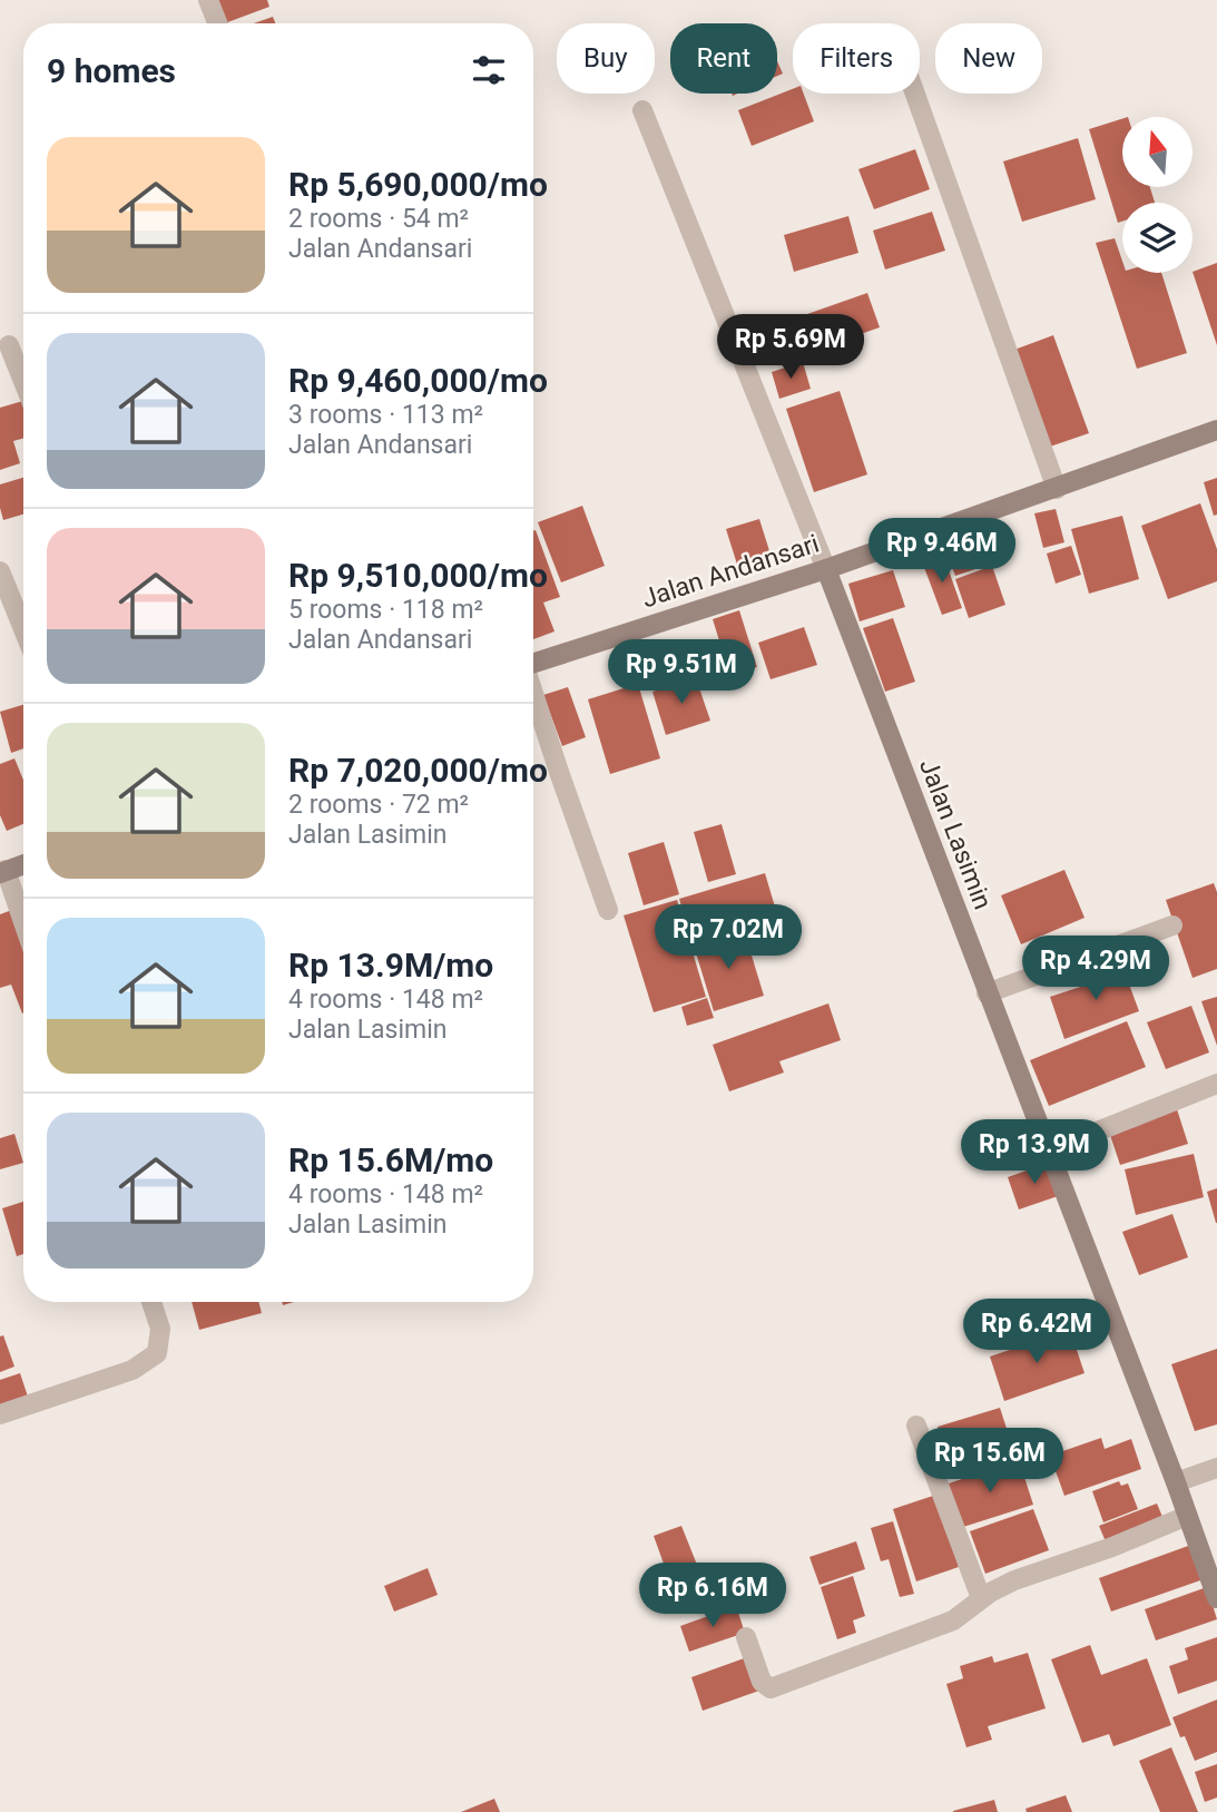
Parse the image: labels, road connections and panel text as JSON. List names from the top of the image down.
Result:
{
  "streets": {
    "street": ["Jalan Andansari", "Jalan Lasimin"]
  },
  "crossings": [
    ["Jalan Andansari", "Jalan Lasimin"]
  ],
  "north": "top",
  "page": {
    "chip": [
      "Buy",
      "Rent",
      "Filters",
      "New"
    ],
    "heading": "9 homes",
    "list": [
      {
        "name": "Rp 5,690,000/mo",
        "note": "2 rooms · 54 m² · Jalan Andansari"
      },
      {
        "name": "Rp 9,460,000/mo",
        "note": "3 rooms · 113 m² · Jalan Andansari"
      },
      {
        "name": "Rp 9,510,000/mo",
        "note": "5 rooms · 118 m² · Jalan Andansari"
      },
      {
        "name": "Rp 7,020,000/mo",
        "note": "2 rooms · 72 m² · Jalan Lasimin"
      },
      {
        "name": "Rp 13.9M/mo",
        "note": "4 rooms · 148 m² · Jalan Lasimin"
      },
      {
        "name": "Rp 15.6M/mo",
        "note": "4 rooms · 148 m² · Jalan Lasimin"
      }
    ],
    "price": [
      "Rp 5.69M",
      "Rp 9.46M",
      "Rp 9.51M",
      "Rp 7.02M",
      "Rp 4.29M",
      "Rp 13.9M",
      "Rp 6.42M",
      "Rp 15.6M",
      "Rp 6.16M"
    ]
  }
}
